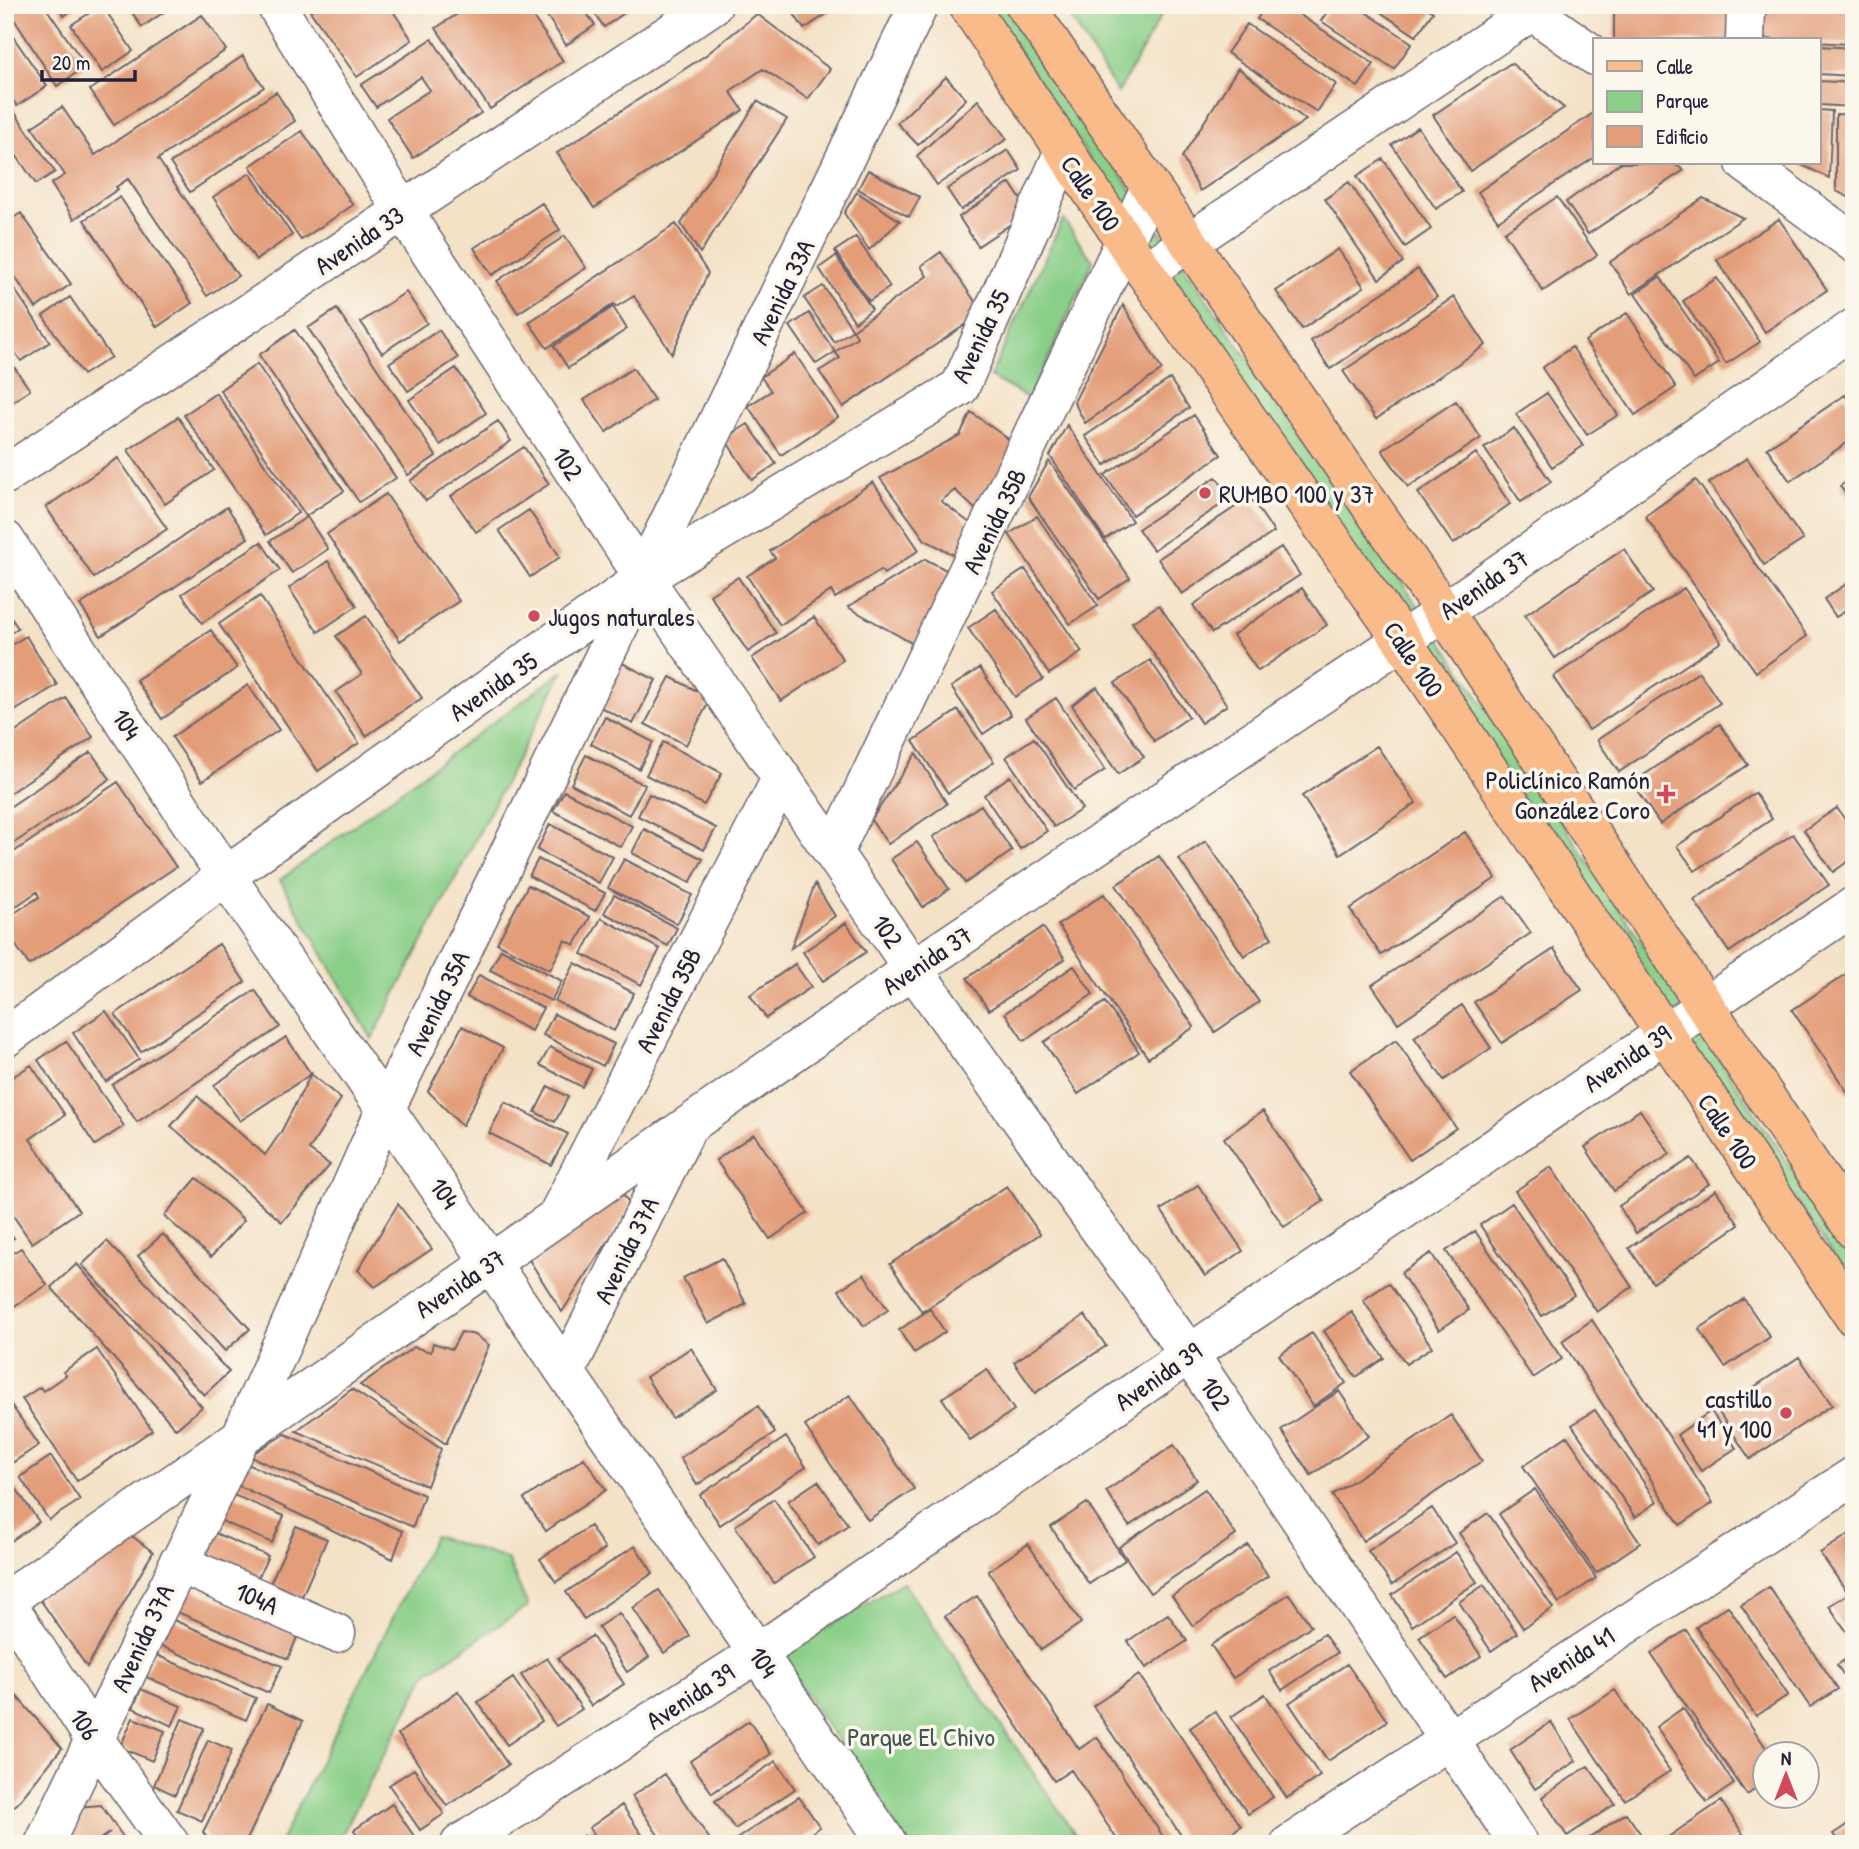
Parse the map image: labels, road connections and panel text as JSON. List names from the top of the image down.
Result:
{
  "streets": {
    "main road": ["Calle 100"],
    "street": [
      "Avenida 33",
      "Avenida 33A",
      "Avenida 35",
      "102",
      "Avenida 35B",
      "Avenida 37",
      "104",
      "Avenida 35A",
      "Avenida 39",
      "Avenida 37A",
      "104A",
      "Avenida 41",
      "106"
    ]
  },
  "crossings": [
    ["Calle 100", "Avenida 35"],
    ["Calle 100", "Avenida 35B"],
    ["Calle 100", "Avenida 37"],
    ["Calle 100", "Avenida 39"],
    ["Avenida 33", "102"],
    ["Avenida 33A", "Avenida 35"],
    ["Avenida 33A", "102"],
    ["Avenida 33A", "Avenida 35A"],
    ["Avenida 35", "102"],
    ["Avenida 35", "104"],
    ["Avenida 35", "Avenida 35A"],
    ["102", "Avenida 35B"],
    ["102", "Avenida 37"],
    ["102", "Avenida 35A"],
    ["102", "Avenida 39"],
    ["102", "Avenida 41"],
    ["Avenida 35B", "Avenida 37"],
    ["Avenida 37", "104"],
    ["Avenida 37", "Avenida 35A"],
    ["Avenida 37", "Avenida 37A"],
    ["Avenida 37", "106"],
    ["104", "Avenida 35A"],
    ["104", "Avenida 39"],
    ["104", "Avenida 37A"],
    ["Avenida 35A", "Avenida 37A"],
    ["Avenida 37A", "104A"],
    ["Avenida 37A", "106"]
  ],
  "parks": ["Parque El Chivo"],
  "places": {
    "other": ["RUMBO 100 y 37", "Jugos naturales", "castillo 41 y 100"],
    "health": ["Policlínico Ramón González Coro"]
  },
  "legend": ["Calle", "Parque", "Edificio"],
  "scale_bar": "20 m",
  "north": "top"
}
